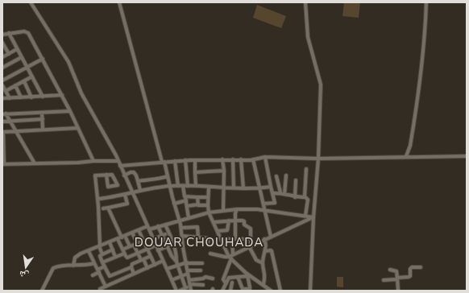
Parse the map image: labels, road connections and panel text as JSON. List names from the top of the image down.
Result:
{
  "districts": ["DOUAR CHOUHADA"],
  "north": "bottom"
}
